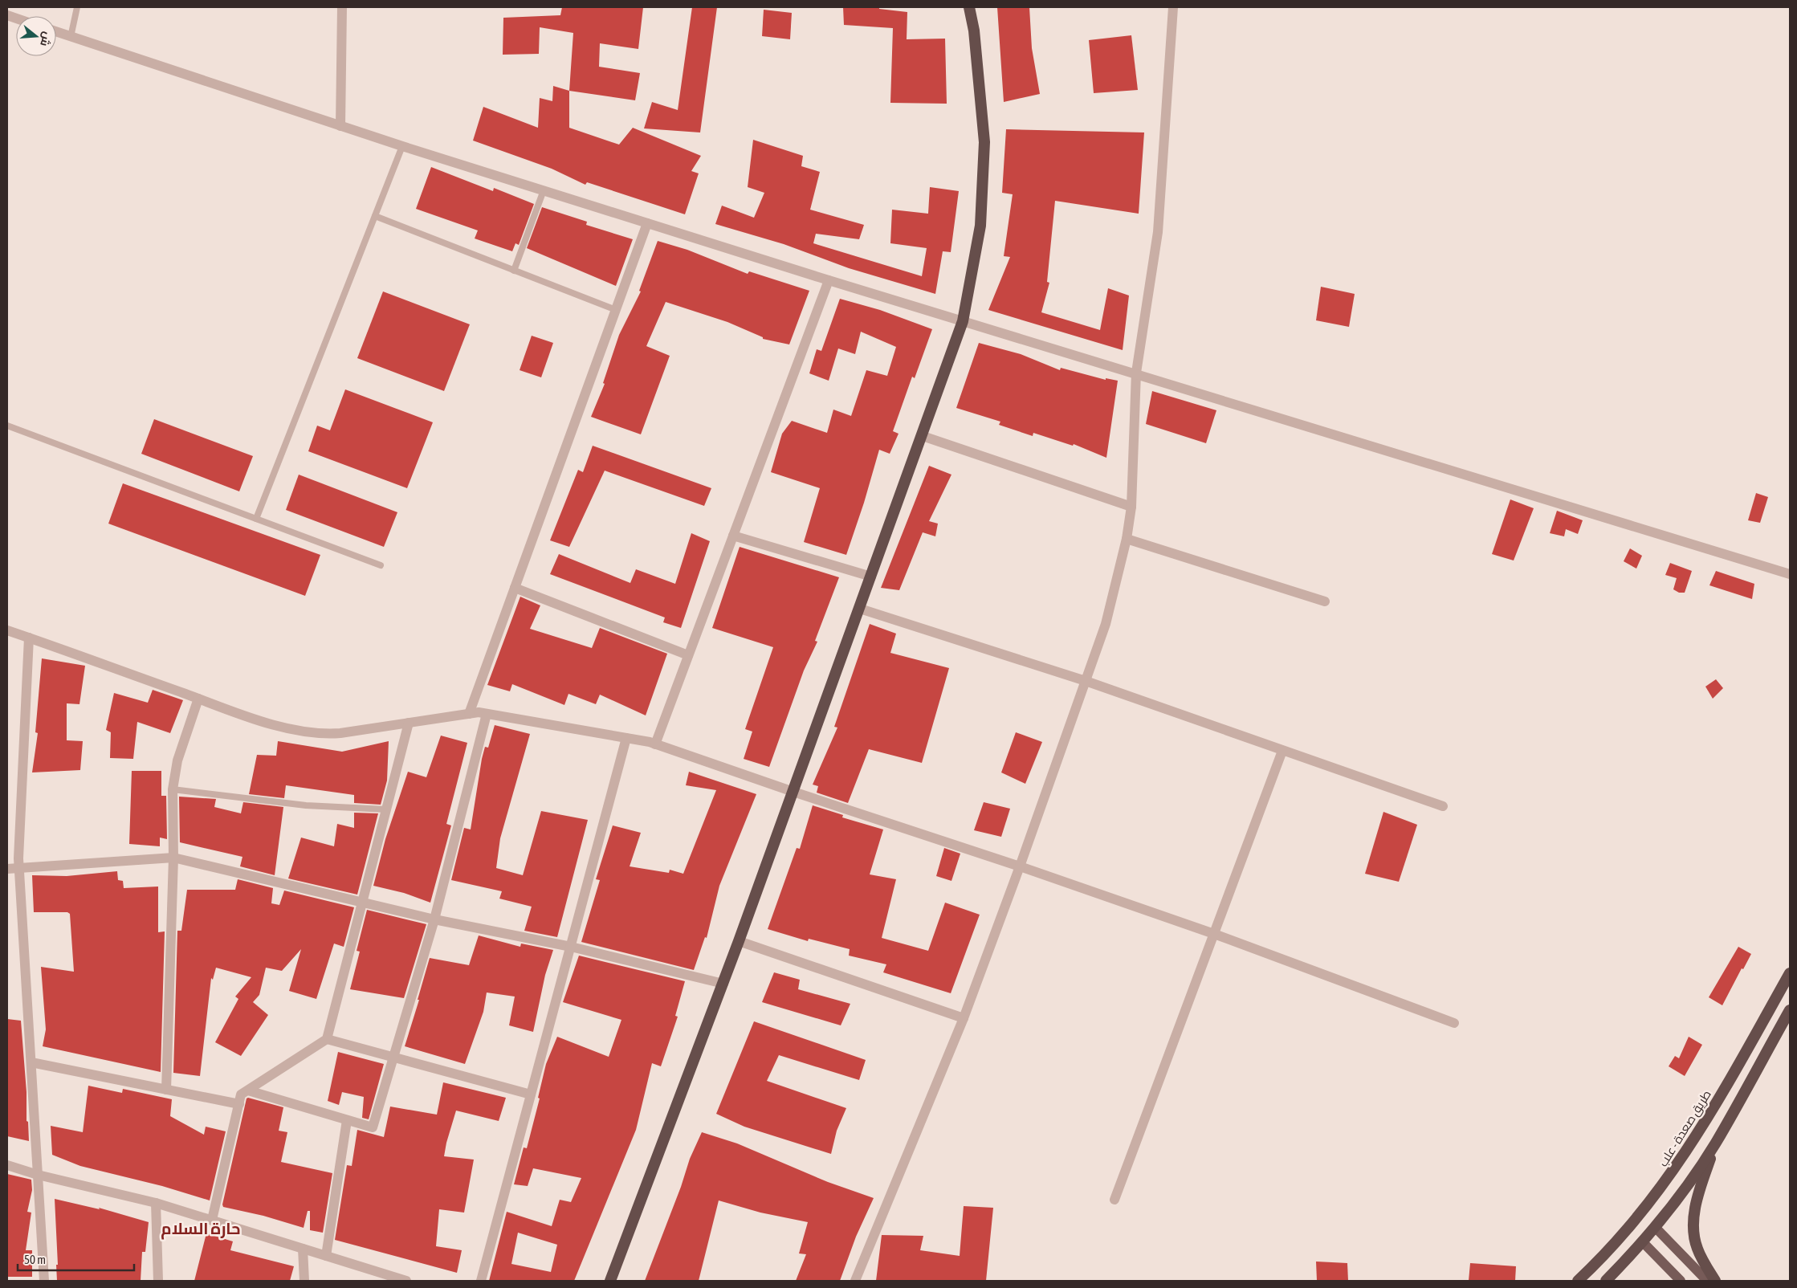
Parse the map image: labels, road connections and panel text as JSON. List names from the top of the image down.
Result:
{
  "streets": {
    "highway": ["طريق صعدة - علب"]
  },
  "districts": ["حارة السلام"],
  "scale_bar": "50 m",
  "north": "right"
}
